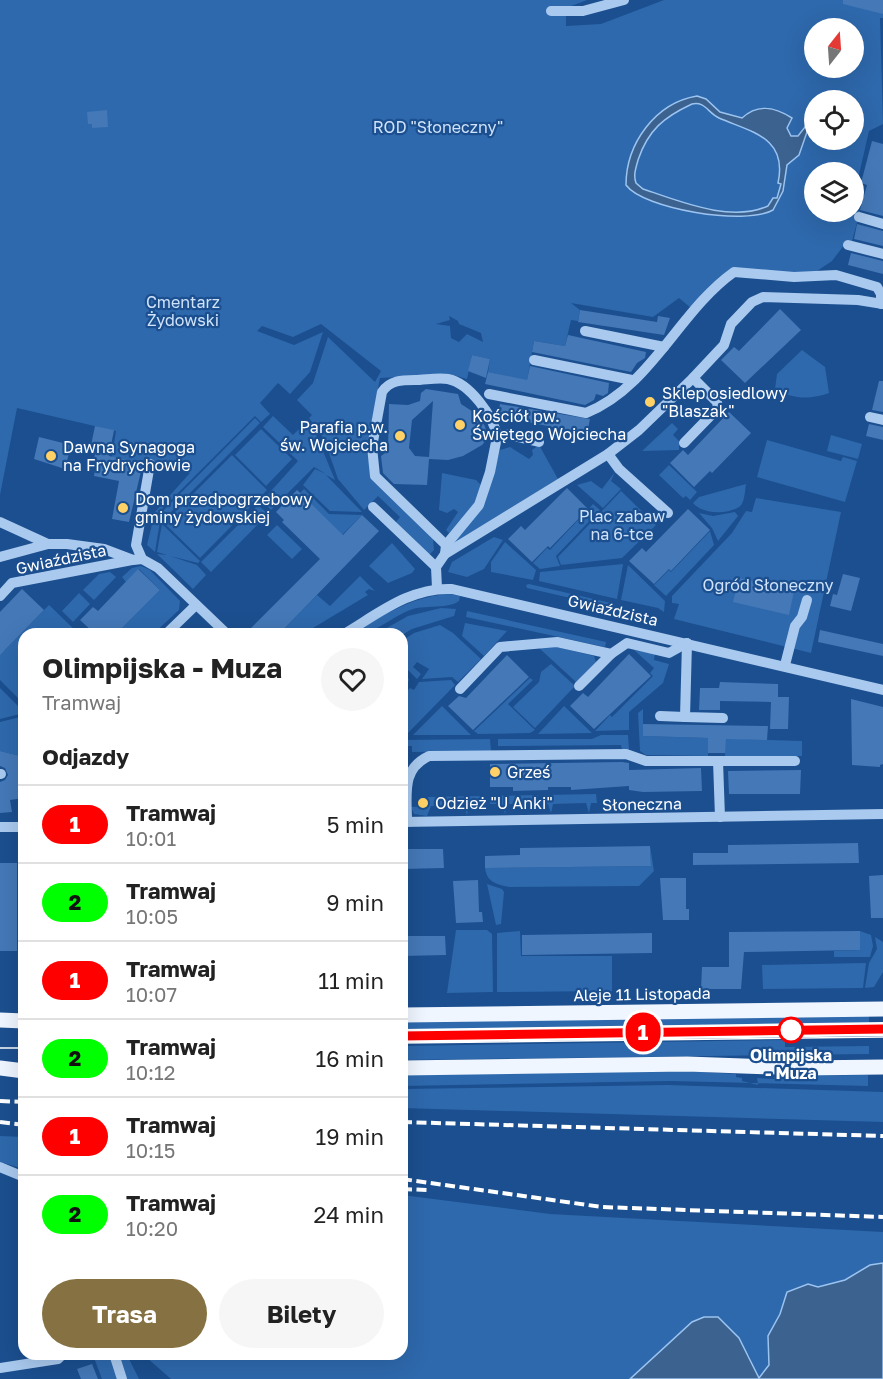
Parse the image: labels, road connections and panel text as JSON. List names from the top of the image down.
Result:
{
  "streets": {
    "main road": ["Aleje 11 Listopada"],
    "street": ["Gwiaździsta", "Słoneczna"]
  },
  "parks": [
    "ROD \"Słoneczny\"",
    "Cmentarz Żydowski",
    "Plac zabaw na 6-tce",
    "Ogród Słoneczny"
  ],
  "places": [
    "Sklep osiedlowy \"Blaszak\"",
    "Kościół pw. Świętego Wojciecha",
    "Parafia p.w. św. Wojciecha",
    "Dawna Synagoga na Frydrychowie",
    "Dom przedpogrzebowy gminy żydowskiej",
    "Grześ",
    "Odzież \"U Anki\"",
    "Olimpijska - Muza"
  ],
  "lines": ["tram line 1"],
  "north": "top",
  "page": {
    "on_map": "1",
    "heading": [
      ["Olimpijska - Muza", "Tramwaj"],
      "Odjazdy"
    ],
    "list": [
      {
        "mark": "1",
        "name": "Tramwaj",
        "note": "10:01",
        "value": "5 min"
      },
      {
        "mark": "2",
        "name": "Tramwaj",
        "note": "10:05",
        "value": "9 min"
      },
      {
        "mark": "1",
        "name": "Tramwaj",
        "note": "10:07",
        "value": "11 min"
      },
      {
        "mark": "2",
        "name": "Tramwaj",
        "note": "10:12",
        "value": "16 min"
      },
      {
        "mark": "1",
        "name": "Tramwaj",
        "note": "10:15",
        "value": "19 min"
      },
      {
        "mark": "2",
        "name": "Tramwaj",
        "note": "10:20",
        "value": "24 min"
      }
    ],
    "buttons": ["Trasa", "Bilety"]
  }
}
